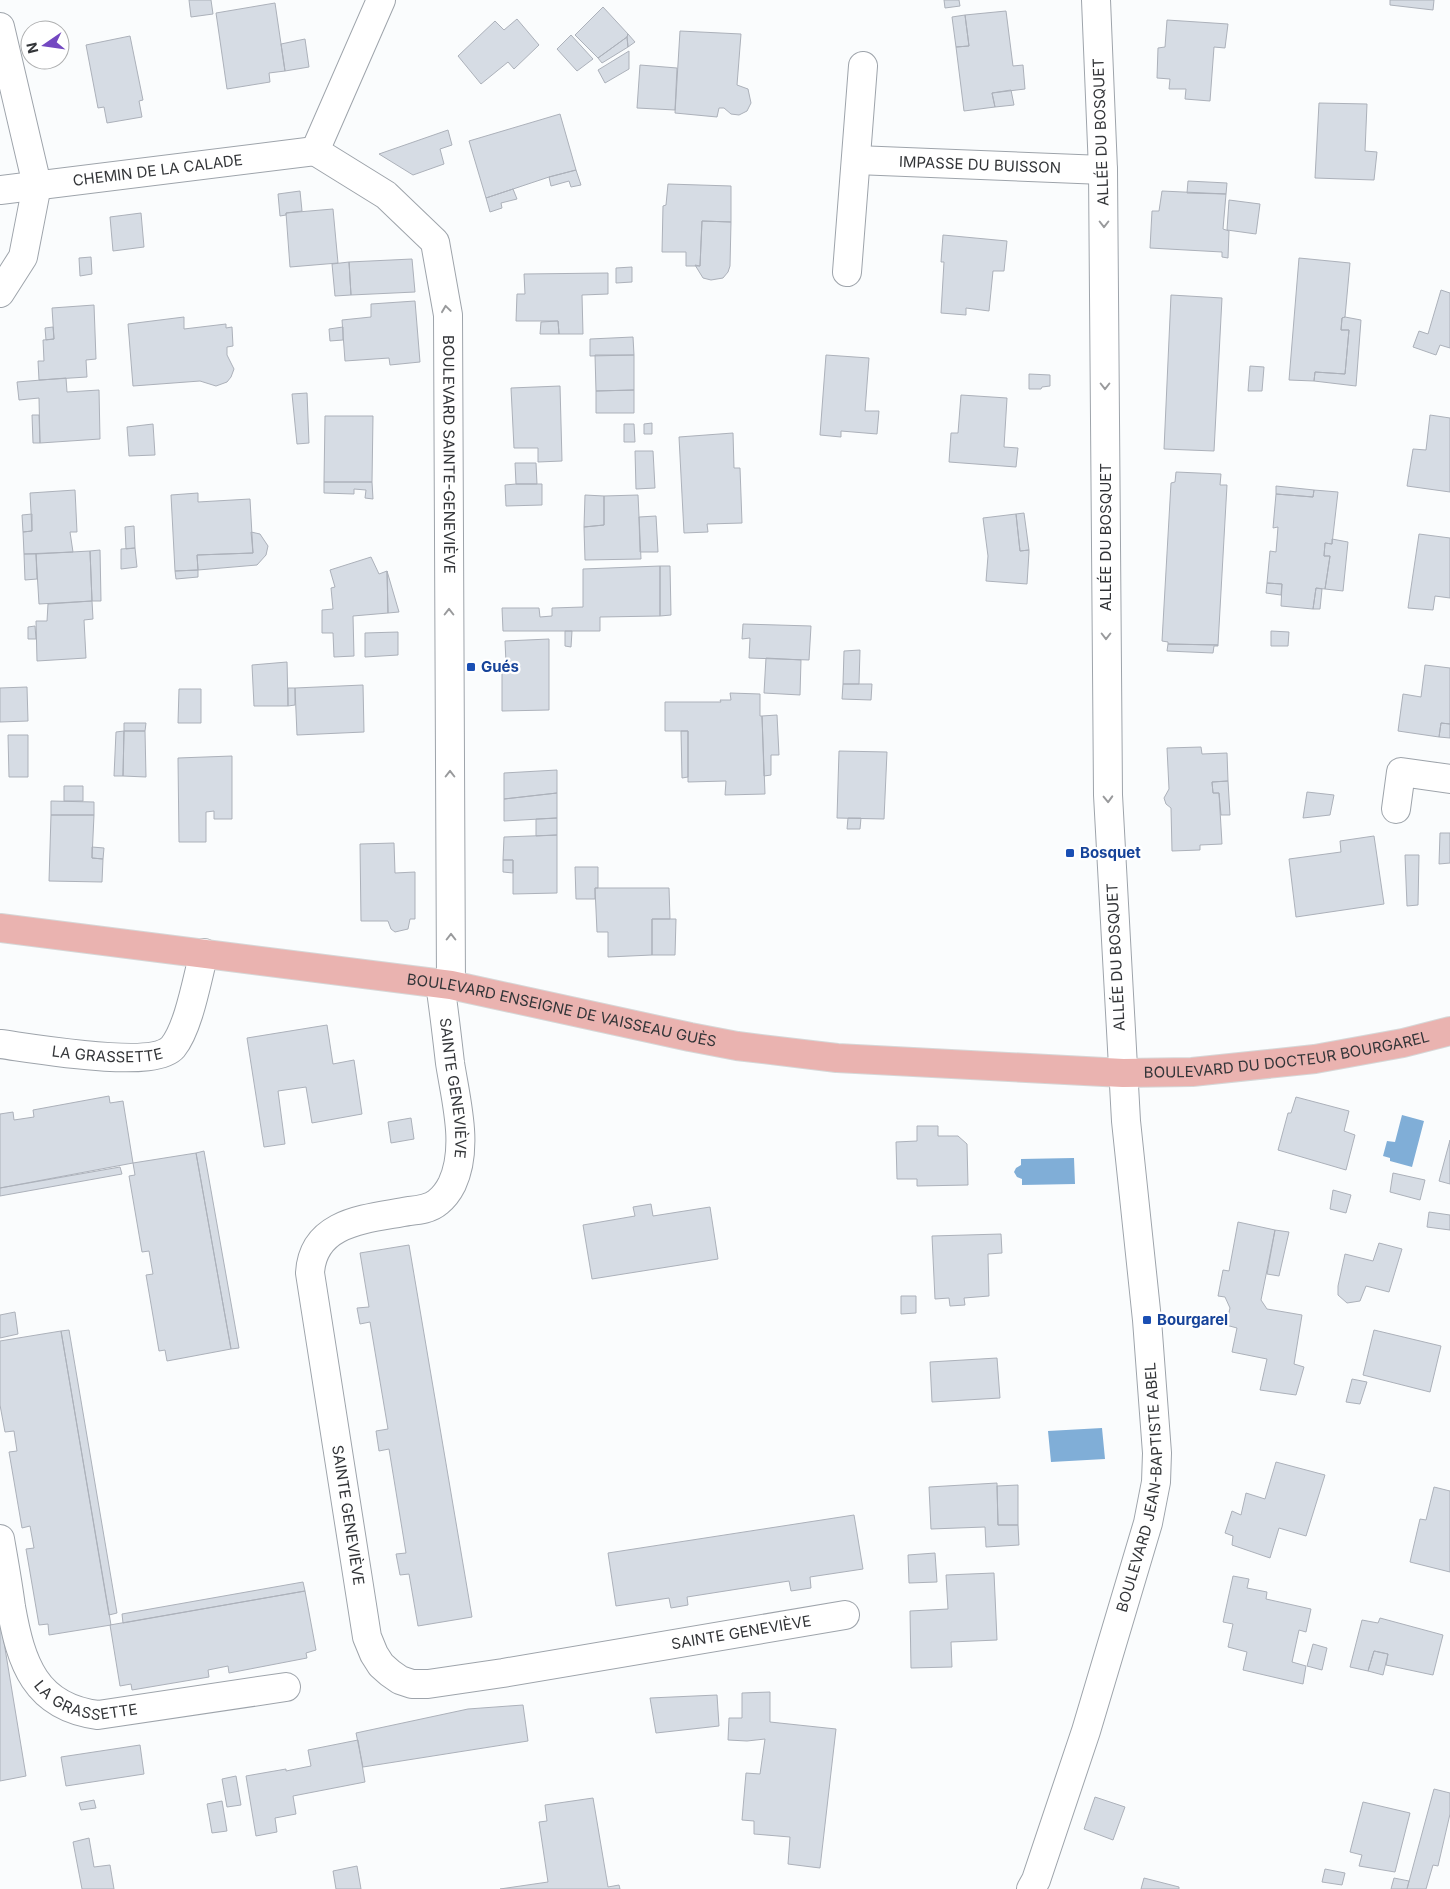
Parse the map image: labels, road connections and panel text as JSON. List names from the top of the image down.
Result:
{
  "streets": {
    "main road": ["BOULEVARD ENSEIGNE DE VAISSEAU GUÈS", "BOULEVARD DU DOCTEUR BOURGAREL"],
    "street": [
      "ALLÉE DU BOSQUET",
      "IMPASSE DU BUISSON",
      "CHEMIN DE LA CALADE",
      "BOULEVARD SAINTE-GENEVIÈVE",
      "LA GRASSETTE",
      "SAINTE GENEVIÈVE",
      "BOULEVARD JEAN-BAPTISTE ABEL"
    ]
  },
  "crossings": [
    ["ALLÉE DU BOSQUET", "IMPASSE DU BUISSON"],
    ["ALLÉE DU BOSQUET", "BOULEVARD ENSEIGNE DE VAISSEAU GUÈS"],
    ["ALLÉE DU BOSQUET", "BOULEVARD DU DOCTEUR BOURGAREL"],
    ["ALLÉE DU BOSQUET", "BOULEVARD JEAN-BAPTISTE ABEL"],
    ["CHEMIN DE LA CALADE", "BOULEVARD SAINTE-GENEVIÈVE"],
    ["BOULEVARD SAINTE-GENEVIÈVE", "BOULEVARD ENSEIGNE DE VAISSEAU GUÈS"],
    ["BOULEVARD SAINTE-GENEVIÈVE", "SAINTE GENEVIÈVE"],
    ["BOULEVARD ENSEIGNE DE VAISSEAU GUÈS", "LA GRASSETTE"],
    ["BOULEVARD ENSEIGNE DE VAISSEAU GUÈS", "BOULEVARD DU DOCTEUR BOURGAREL"],
    ["BOULEVARD ENSEIGNE DE VAISSEAU GUÈS", "SAINTE GENEVIÈVE"],
    ["BOULEVARD ENSEIGNE DE VAISSEAU GUÈS", "BOULEVARD JEAN-BAPTISTE ABEL"],
    ["BOULEVARD DU DOCTEUR BOURGAREL", "BOULEVARD JEAN-BAPTISTE ABEL"]
  ],
  "one_way": ["ALLÉE DU BOSQUET", "BOULEVARD SAINTE-GENEVIÈVE"],
  "places": {
    "transit": ["Gués", "Bosquet", "Bourgarel"]
  },
  "north": "left"
}
